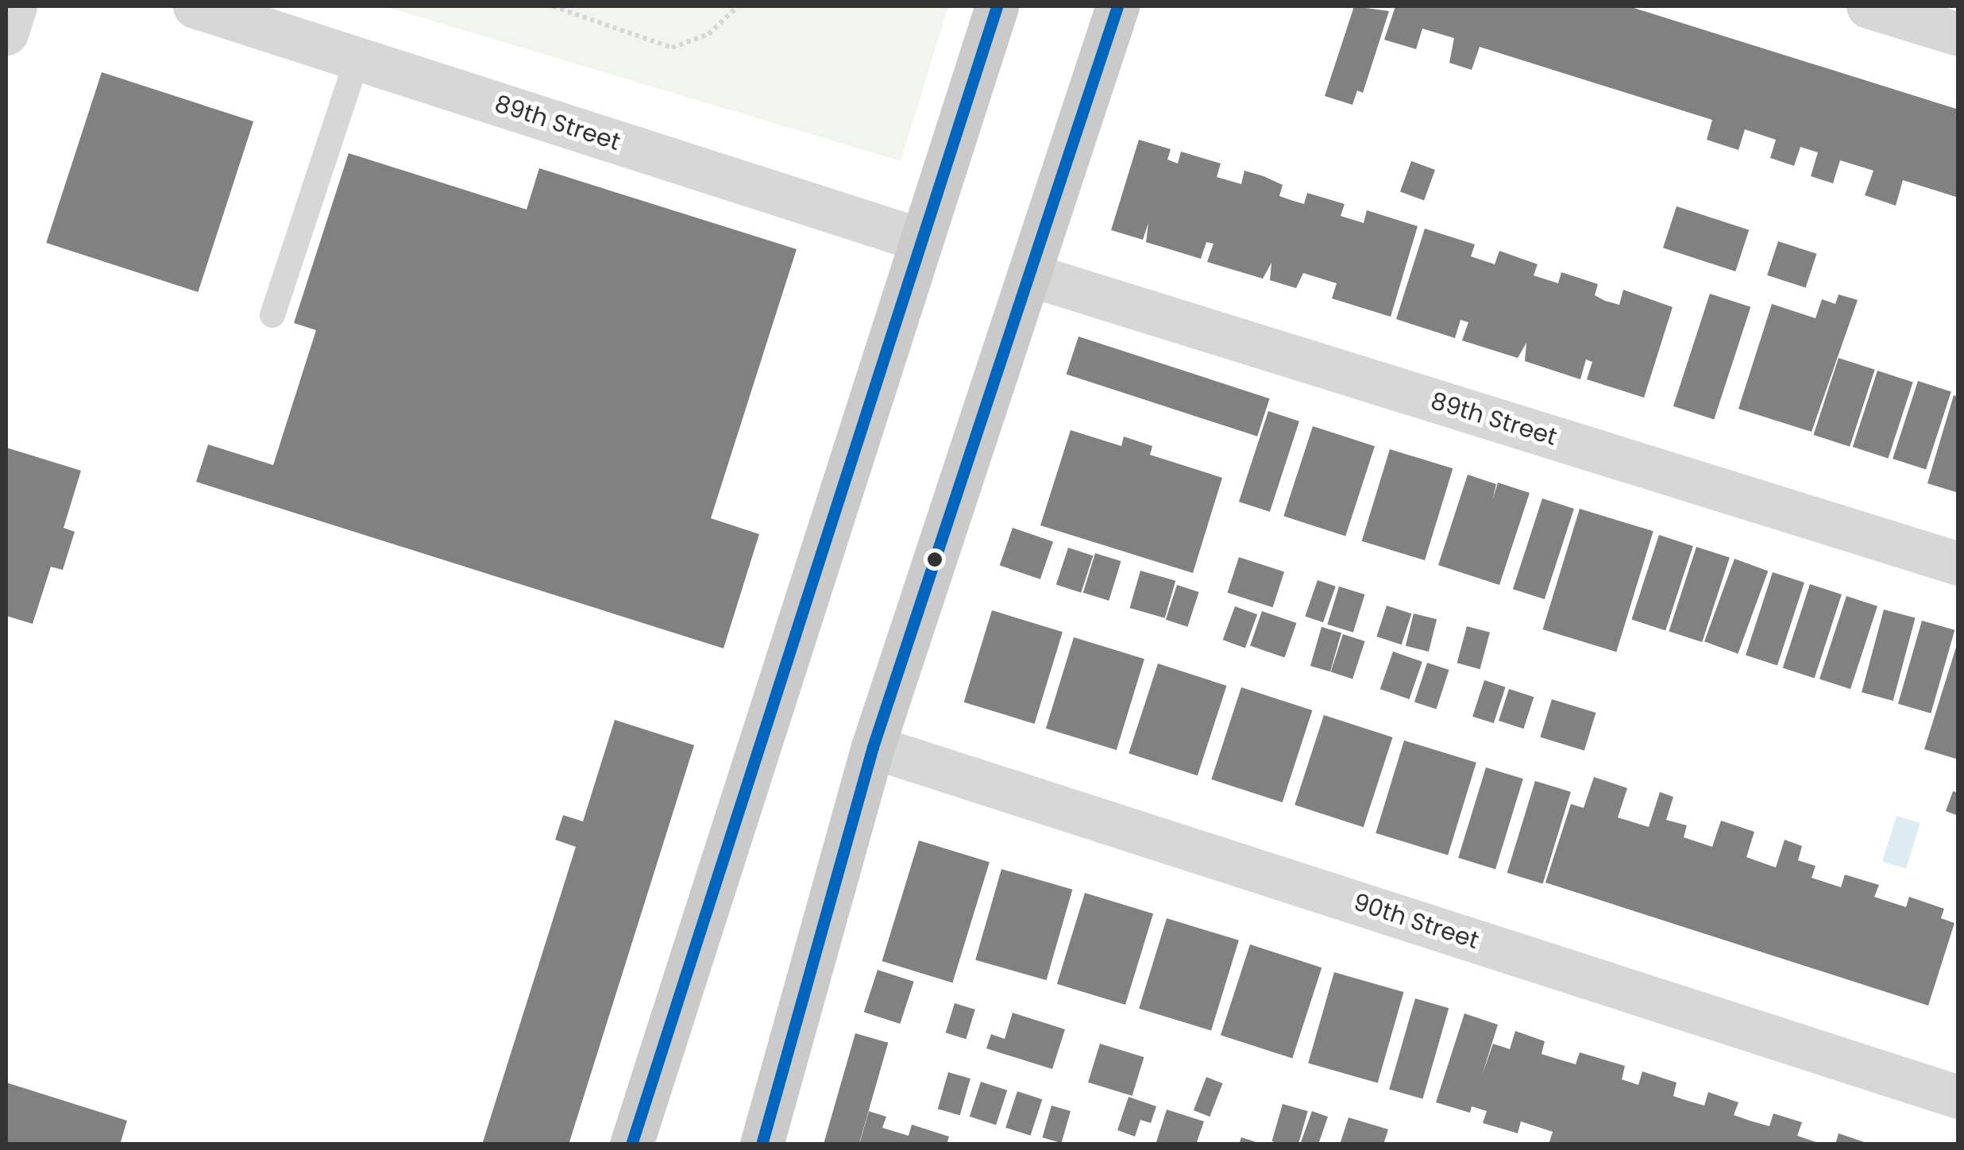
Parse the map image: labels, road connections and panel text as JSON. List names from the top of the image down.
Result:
{
  "streets": {
    "street": ["89th Street", "90th Street"]
  }
}
